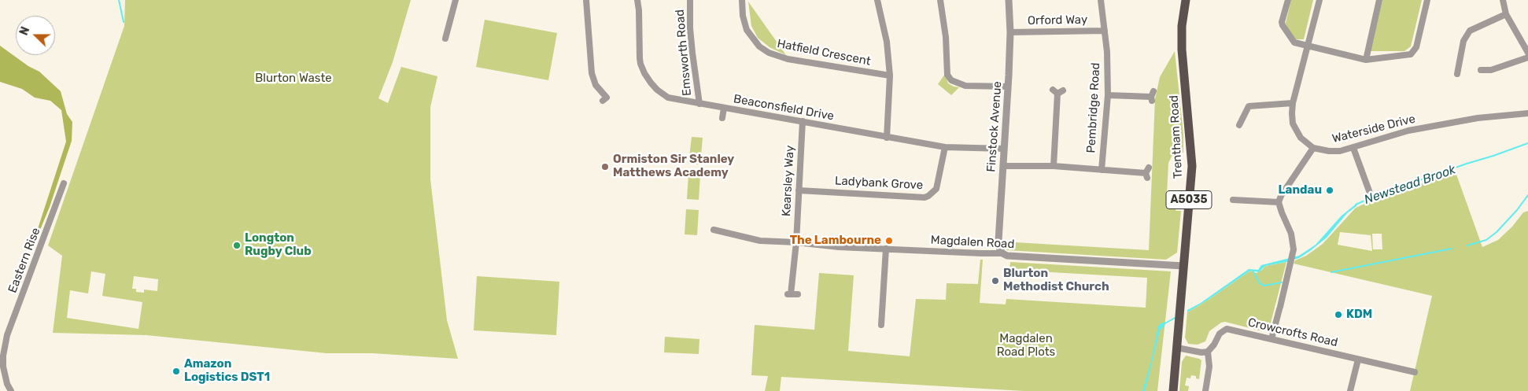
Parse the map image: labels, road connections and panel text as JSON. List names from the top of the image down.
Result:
{
  "streets": {
    "main road": ["Trentham Road", "A5035"],
    "street": [
      "Orford Way",
      "Emsworth Road",
      "Hatfield Crescent",
      "Beaconsfield Drive",
      "Pembridge Road",
      "Finstock Avenue",
      "Waterside Drive",
      "Kearsley Way",
      "Ladybank Grove",
      "Magdalen Road",
      "Eastern Rise",
      "Crowcrofts Road"
    ]
  },
  "crossings": [
    ["Orford Way", "Pembridge Road"],
    ["Orford Way", "Finstock Avenue"],
    ["Emsworth Road", "Beaconsfield Drive"],
    ["Beaconsfield Drive", "Finstock Avenue"],
    ["Beaconsfield Drive", "Kearsley Way"],
    ["Beaconsfield Drive", "Ladybank Grove"],
    ["Finstock Avenue", "Magdalen Road"],
    ["Trentham Road", "Magdalen Road"],
    ["Kearsley Way", "Ladybank Grove"],
    ["Kearsley Way", "Magdalen Road"]
  ],
  "water": ["Newstead Brook"],
  "parks": ["Blurton Waste", "Magdalen Road Plots"],
  "places": [
    "Ormiston Sir Stanley Matthews Academy",
    "Landau",
    "The Lambourne",
    "Longton Rugby Club",
    "Blurton Methodist Church",
    "KDM",
    "Amazon Logistics DST1"
  ],
  "north": "left"
}
